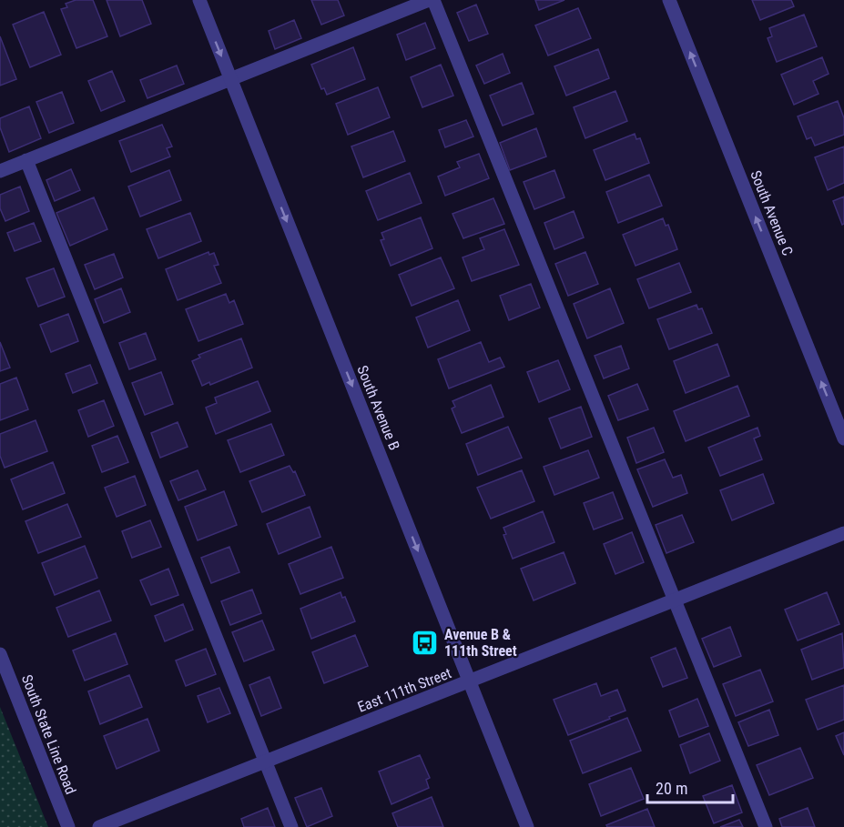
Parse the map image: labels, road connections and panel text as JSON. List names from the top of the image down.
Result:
{
  "streets": {
    "street": [
      "South Avenue C",
      "South Avenue B",
      "East 111th Street",
      "South State Line Road"
    ]
  },
  "crossings": [
    ["South Avenue B", "East 111th Street"]
  ],
  "one_way": ["South Avenue C", "South Avenue B"],
  "places": {
    "bus stop": ["Avenue B & 111th Street"]
  },
  "scale_bar": "20 m"
}
